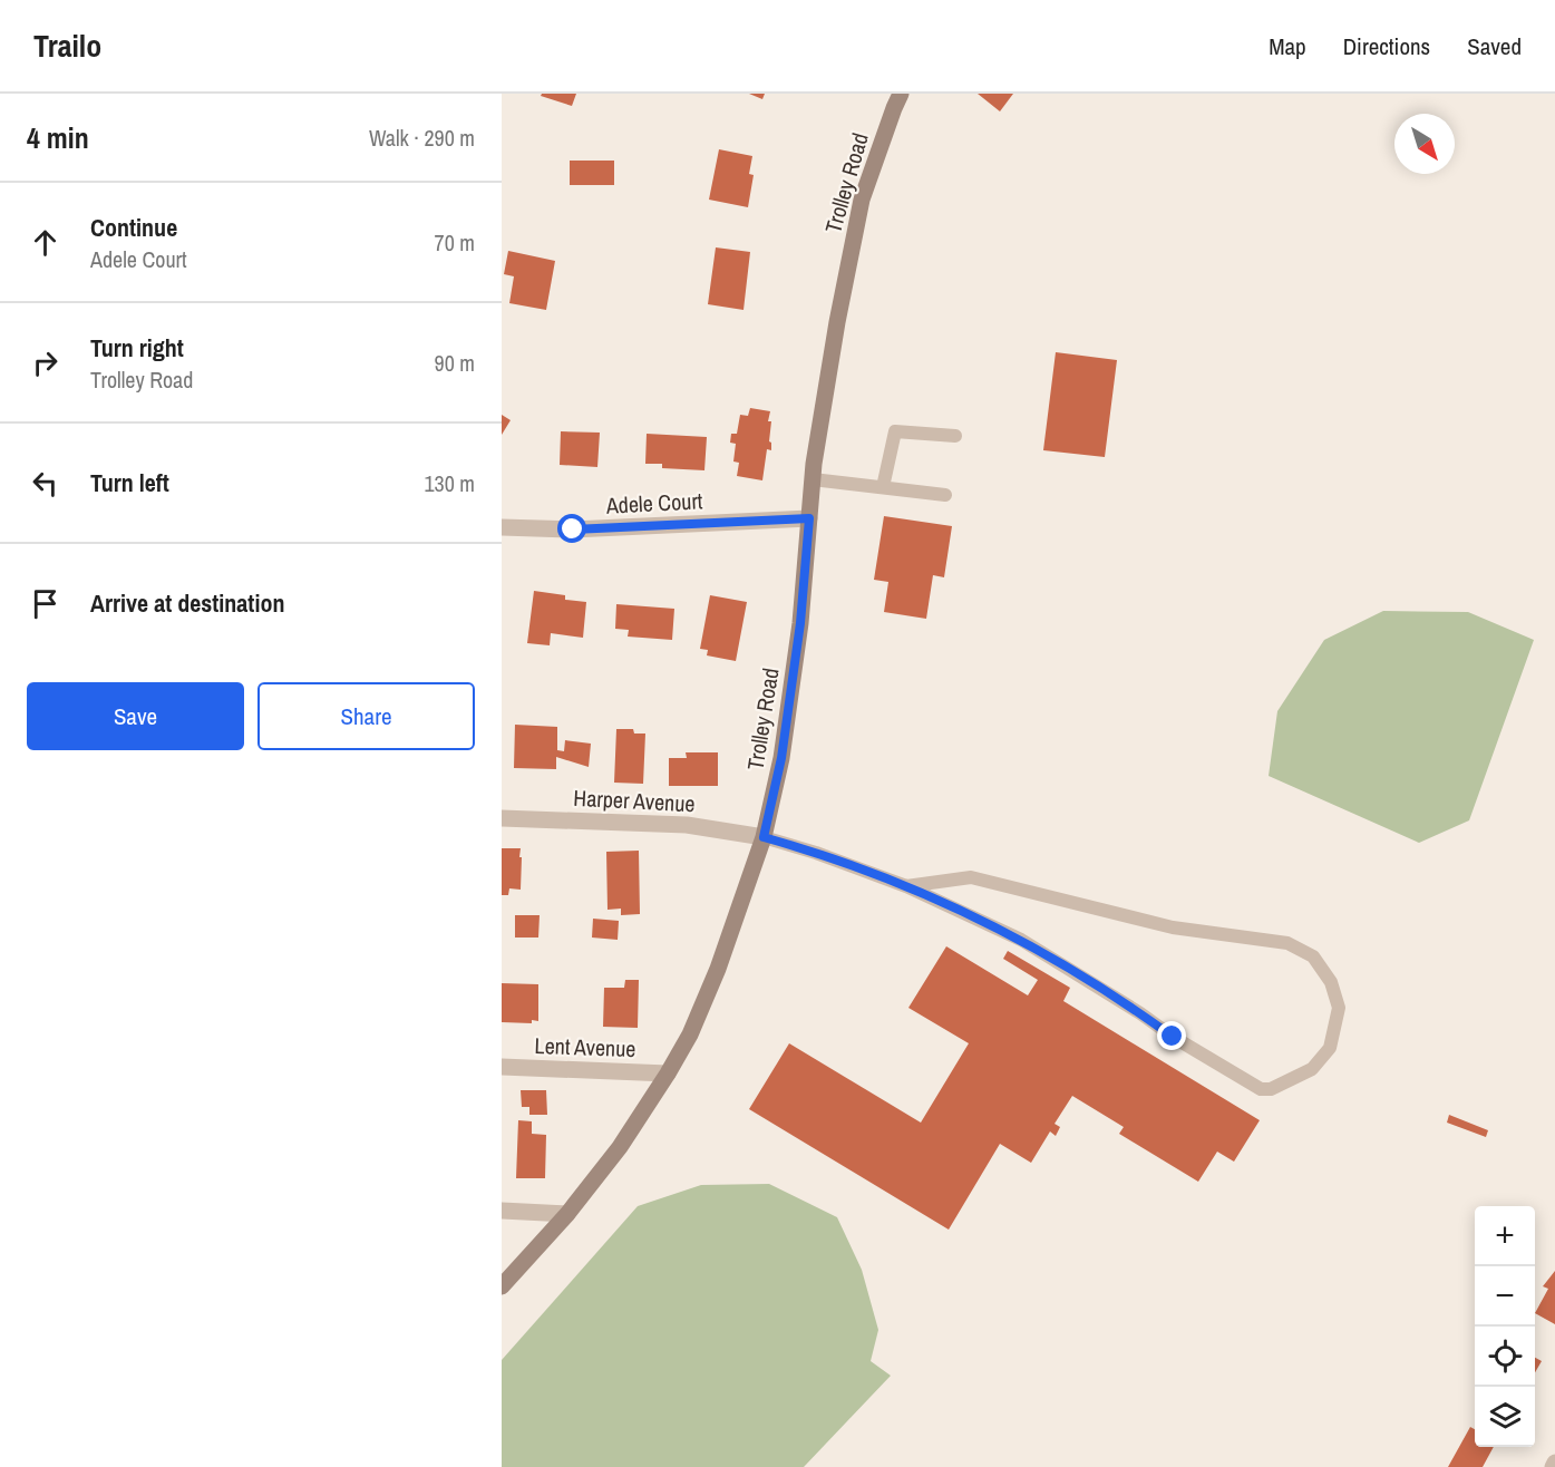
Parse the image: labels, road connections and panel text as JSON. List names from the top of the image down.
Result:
{
  "streets": {
    "street": [
      "Trolley Road",
      "Adele Court",
      "Harper Avenue",
      "Lent Avenue"
    ]
  },
  "crossings": [
    ["Trolley Road", "Adele Court"],
    ["Trolley Road", "Harper Avenue"],
    ["Trolley Road", "Lent Avenue"]
  ],
  "north": "bottom right",
  "page": {
    "header": "Trailo",
    "nav": ["Map", "Directions", "Saved"],
    "heading": ["4 min", "Walk · 290 m"],
    "list": [
      ["Continue", "Adele Court", "70 m"],
      ["Turn right", "Trolley Road", "90 m"],
      ["Turn left", "130 m"],
      "Arrive at destination"
    ],
    "buttons": ["Save", "Share"],
    "map_buttons": ["+", "−"]
  }
}
